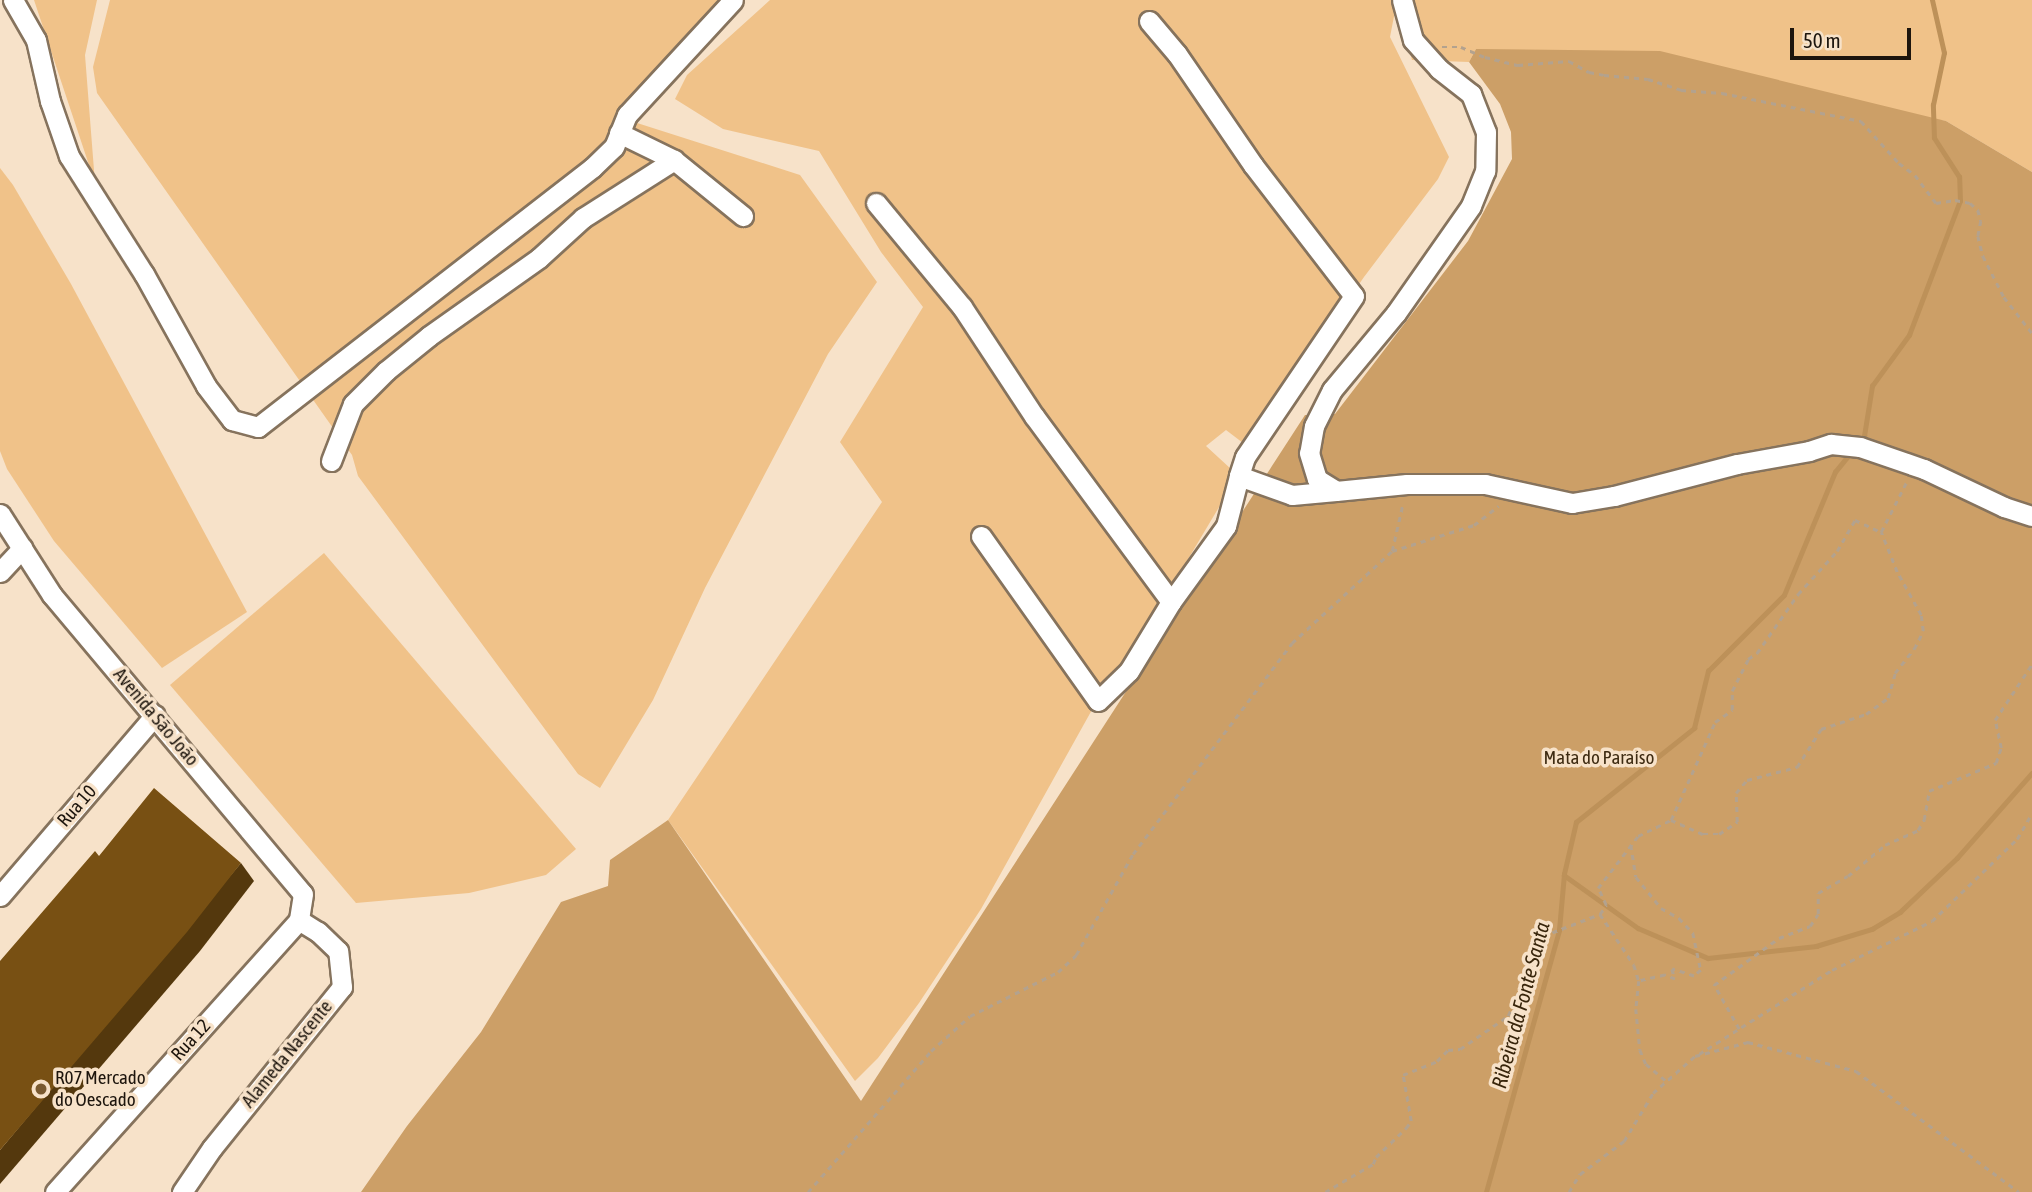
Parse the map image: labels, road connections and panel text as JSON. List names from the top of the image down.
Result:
{
  "streets": {
    "street": [
      "Avenida São João",
      "Rua 10",
      "Rua 12",
      "Alameda Nascente"
    ]
  },
  "crossings": [
    ["Avenida São João", "Rua 10"],
    ["Avenida São João", "Rua 12"],
    ["Avenida São João", "Alameda Nascente"],
    ["Rua 12", "Alameda Nascente"]
  ],
  "water": ["Ribeira da Fonte Santa"],
  "parks": ["Mata do Paraíso"],
  "places": ["R07 Mercado do Oescado"],
  "scale_bar": "50 m"
}
